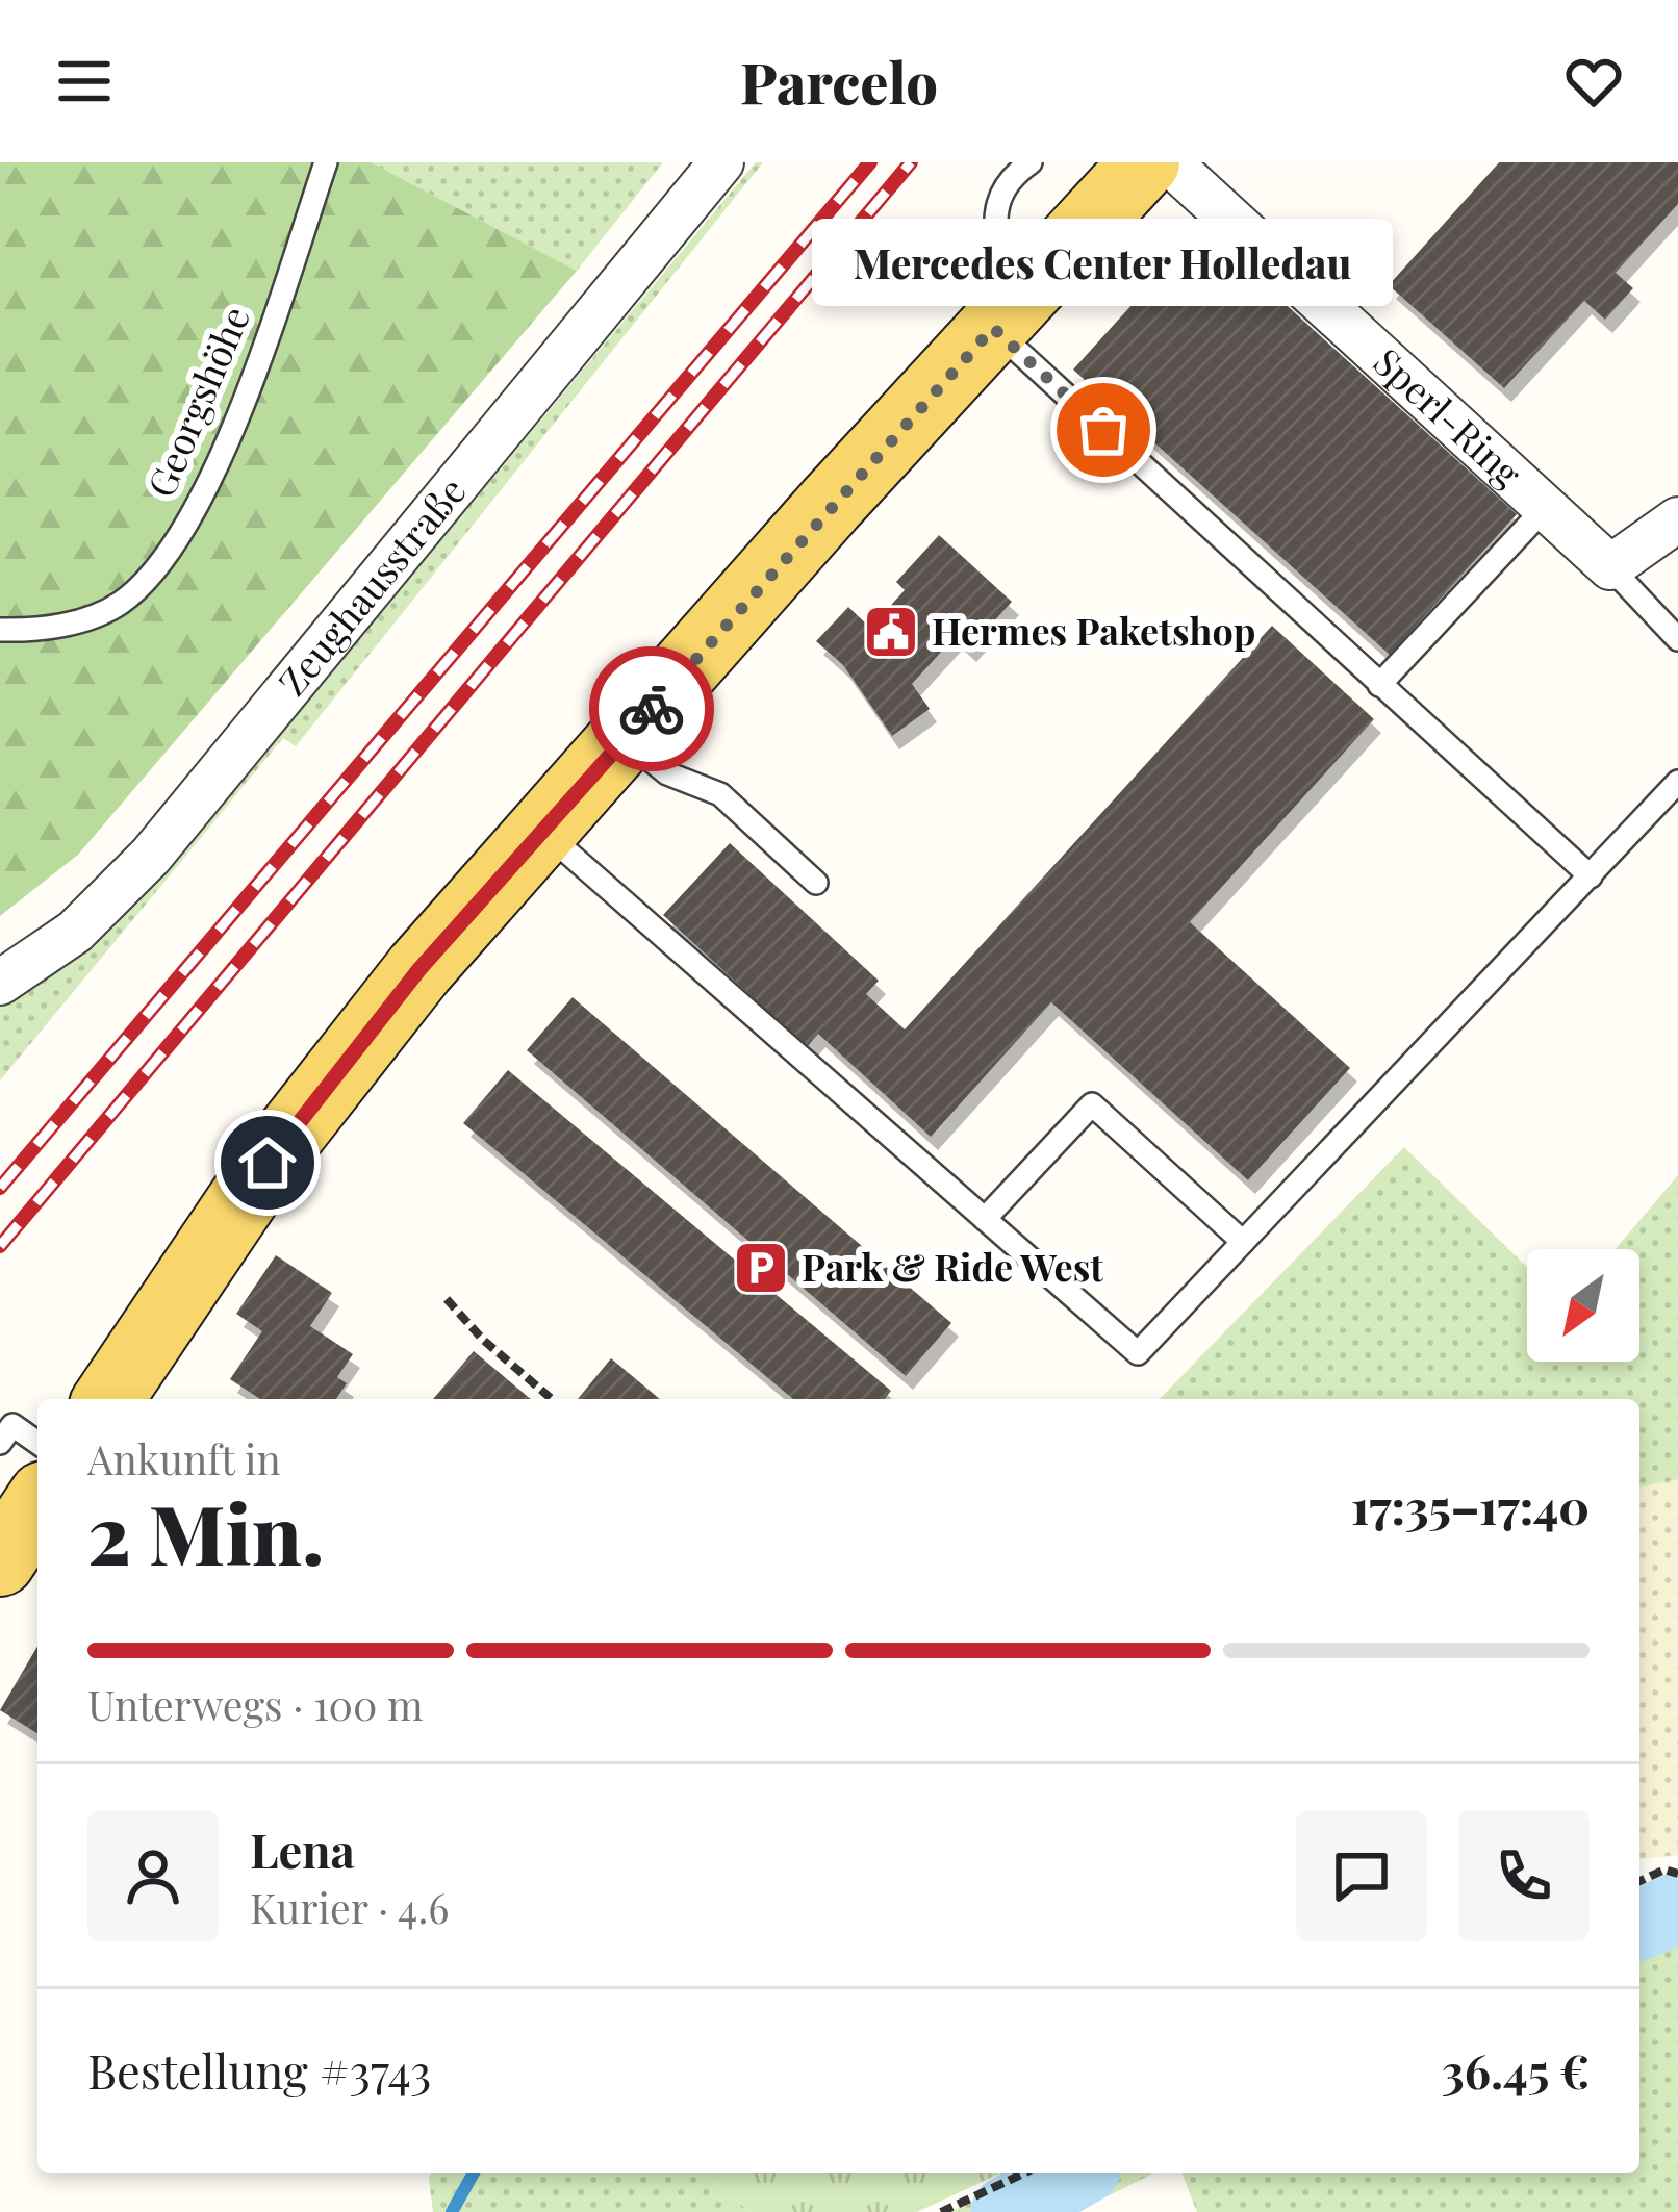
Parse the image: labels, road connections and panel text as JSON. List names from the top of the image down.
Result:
{
  "streets": {
    "street": ["Sperl-Ring", "Zeughausstraße"],
    "lane": ["Georgshöhe"]
  },
  "places": {
    "other": ["Mercedes Center Holledau"],
    "public building": ["Hermes Paketshop"],
    "parking": ["Park & Ride West"]
  },
  "north": "bottom left",
  "page": {
    "header": "Parcelo",
    "bubble": "Mercedes Center Holledau",
    "heading": ["2 Min.", "Ankunft in", "17:35–17:40"],
    "panel": [
      "Lena",
      "Kurier · 4.6",
      "Bestellung #3743",
      "36.45 €"
    ],
    "bar": "Unterwegs · 100 m"
  }
}
